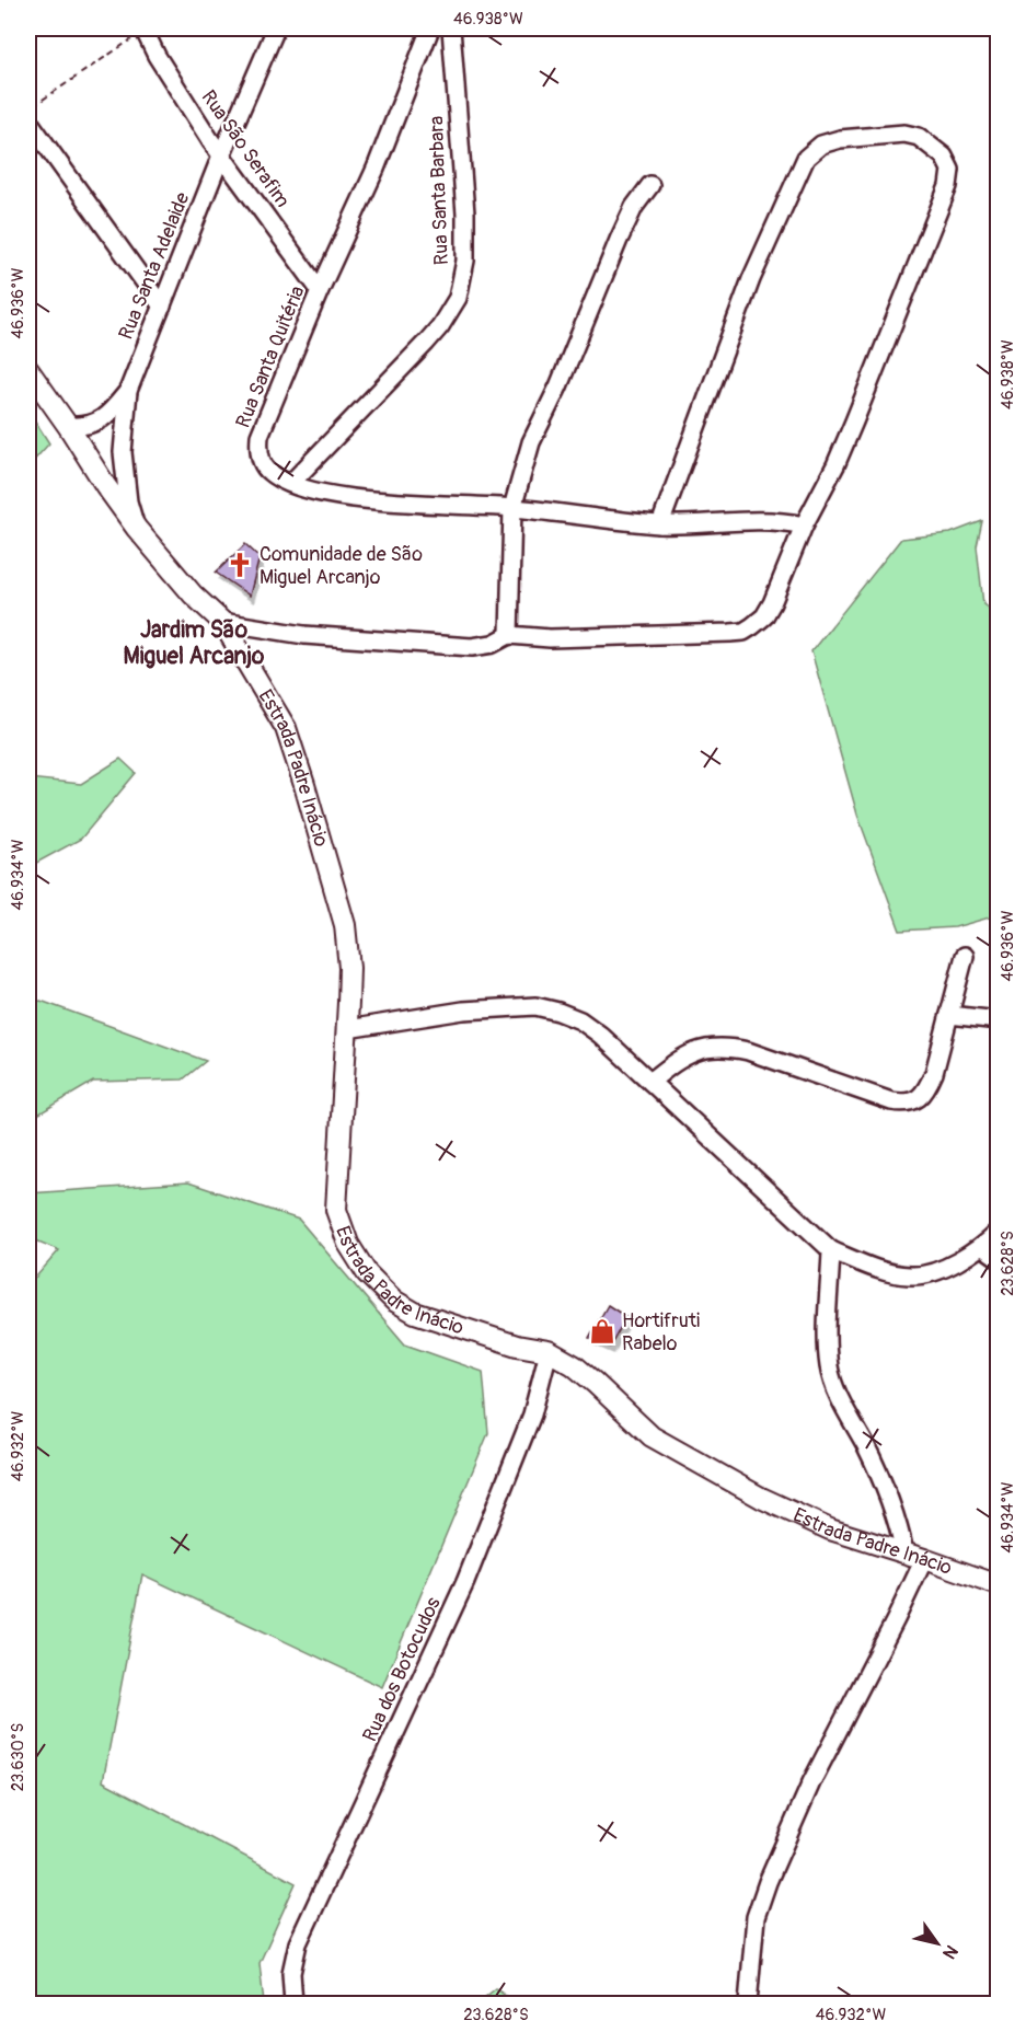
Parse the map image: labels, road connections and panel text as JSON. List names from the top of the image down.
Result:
{
  "streets": {
    "street": [
      "Rua São Serafim",
      "Rua Santa Barbara",
      "Rua Santa Adelaide",
      "Rua Santa Quitéria",
      "Estrada Padre Inácio",
      "Rua dos Botocudos"
    ]
  },
  "crossings": [
    ["Rua São Serafim", "Rua Santa Adelaide"],
    ["Rua São Serafim", "Rua Santa Quitéria"],
    ["Rua Santa Barbara", "Rua Santa Quitéria"],
    ["Rua Santa Adelaide", "Estrada Padre Inácio"],
    ["Estrada Padre Inácio", "Rua dos Botocudos"]
  ],
  "districts": ["Jardim São Miguel Arcanjo"],
  "places": {
    "church": ["Comunidade de São Miguel Arcanjo"],
    "shop": ["Hortifruti Rabelo"]
  },
  "north": "bottom right",
  "coordinates": [
    "46.938°W",
    "46.936°W",
    "46.934°W",
    "23.628°S",
    "46.932°W",
    "23.630°S"
  ]
}
